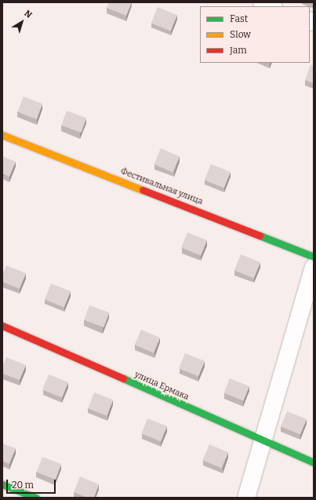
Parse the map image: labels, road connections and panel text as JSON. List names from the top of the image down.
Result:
{
  "streets": {
    "street": ["Фестивальная улица", "улица Ермака"]
  },
  "legend": ["Fast", "Slow", "Jam"],
  "scale_bar": "20 m",
  "north": "top right"
}
